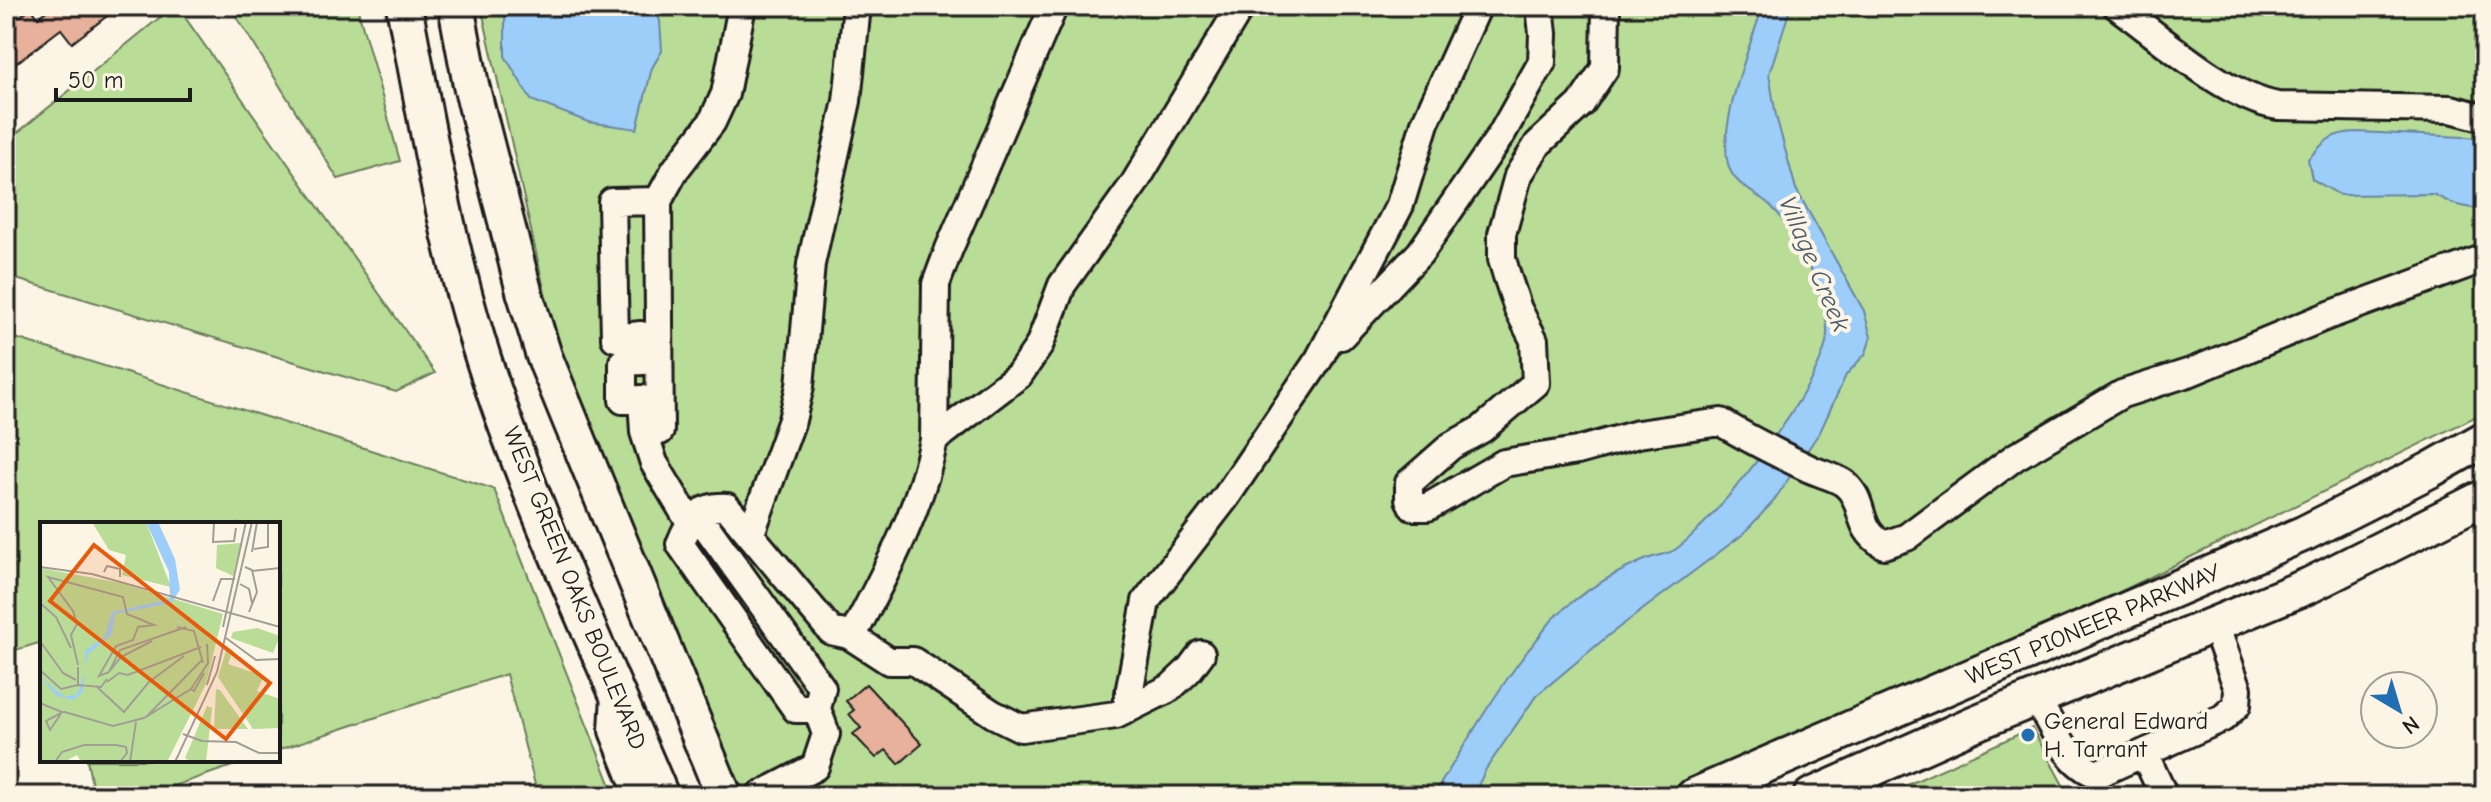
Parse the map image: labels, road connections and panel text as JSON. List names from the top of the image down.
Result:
{
  "streets": {
    "main road": ["WEST GREEN OAKS BOULEVARD", "WEST PIONEER PARKWAY"]
  },
  "water": ["Village Creek"],
  "places": ["General Edward H. Tarrant"],
  "scale_bar": "50 m",
  "north": "bottom right"
}
